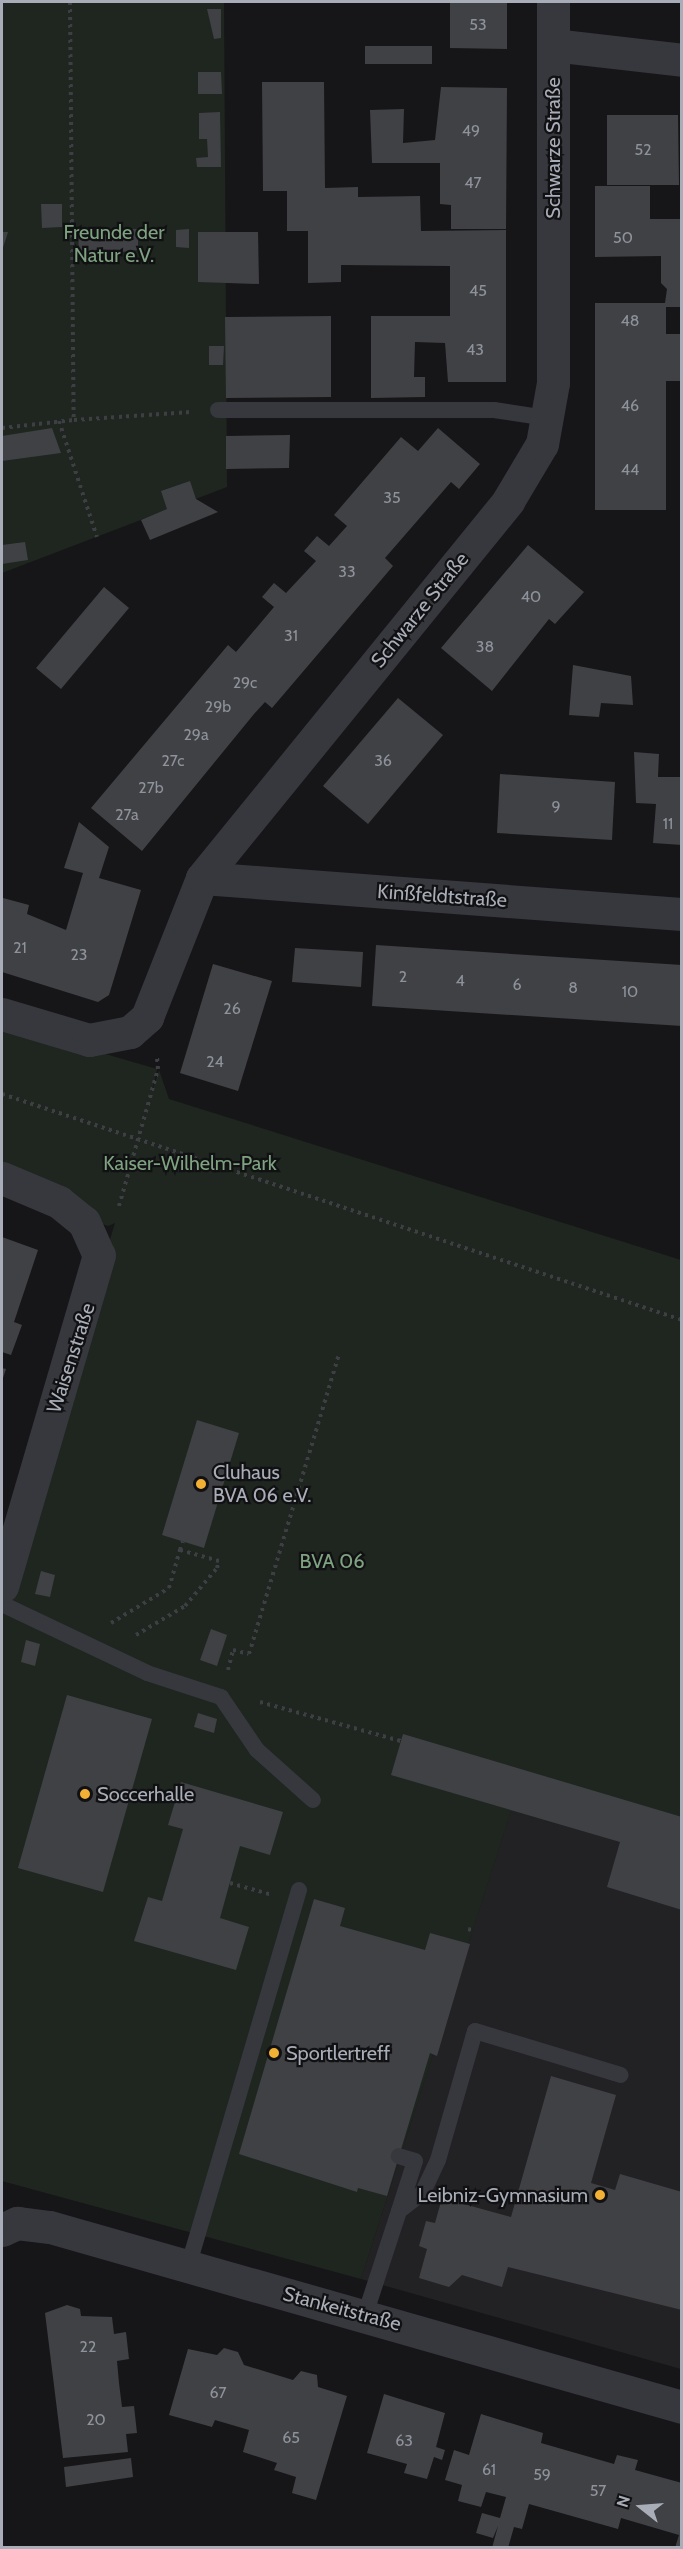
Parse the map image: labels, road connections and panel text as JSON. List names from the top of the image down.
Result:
{
  "streets": {
    "street": [
      "Schwarze Straße",
      "Kinßfeldtstraße",
      "Waisenstraße",
      "Stankeitstraße"
    ]
  },
  "crossings": [
    ["Schwarze Straße", "Kinßfeldtstraße"]
  ],
  "parks": ["Freunde der Natur e.V.", "Kaiser-Wilhelm-Park", "BVA 06"],
  "places": [
    "Cluhaus BVA 06 e.V.",
    "Soccerhalle",
    "Sportlertreff",
    "Leibniz-Gymnasium"
  ],
  "house_numbers": [
    "53",
    "49",
    "52",
    "47",
    "50",
    "45",
    "48",
    "43",
    "46",
    "44",
    "35",
    "33",
    "40",
    "31",
    "38",
    "29c",
    "29b",
    "29a",
    "27c",
    "36",
    "27b",
    "9",
    "27a",
    "11",
    "21",
    "23",
    "2",
    "4",
    "6",
    "8",
    "10",
    "26",
    "24",
    "22",
    "67",
    "20",
    "65",
    "63",
    "61",
    "59",
    "57"
  ],
  "north": "left"
}
